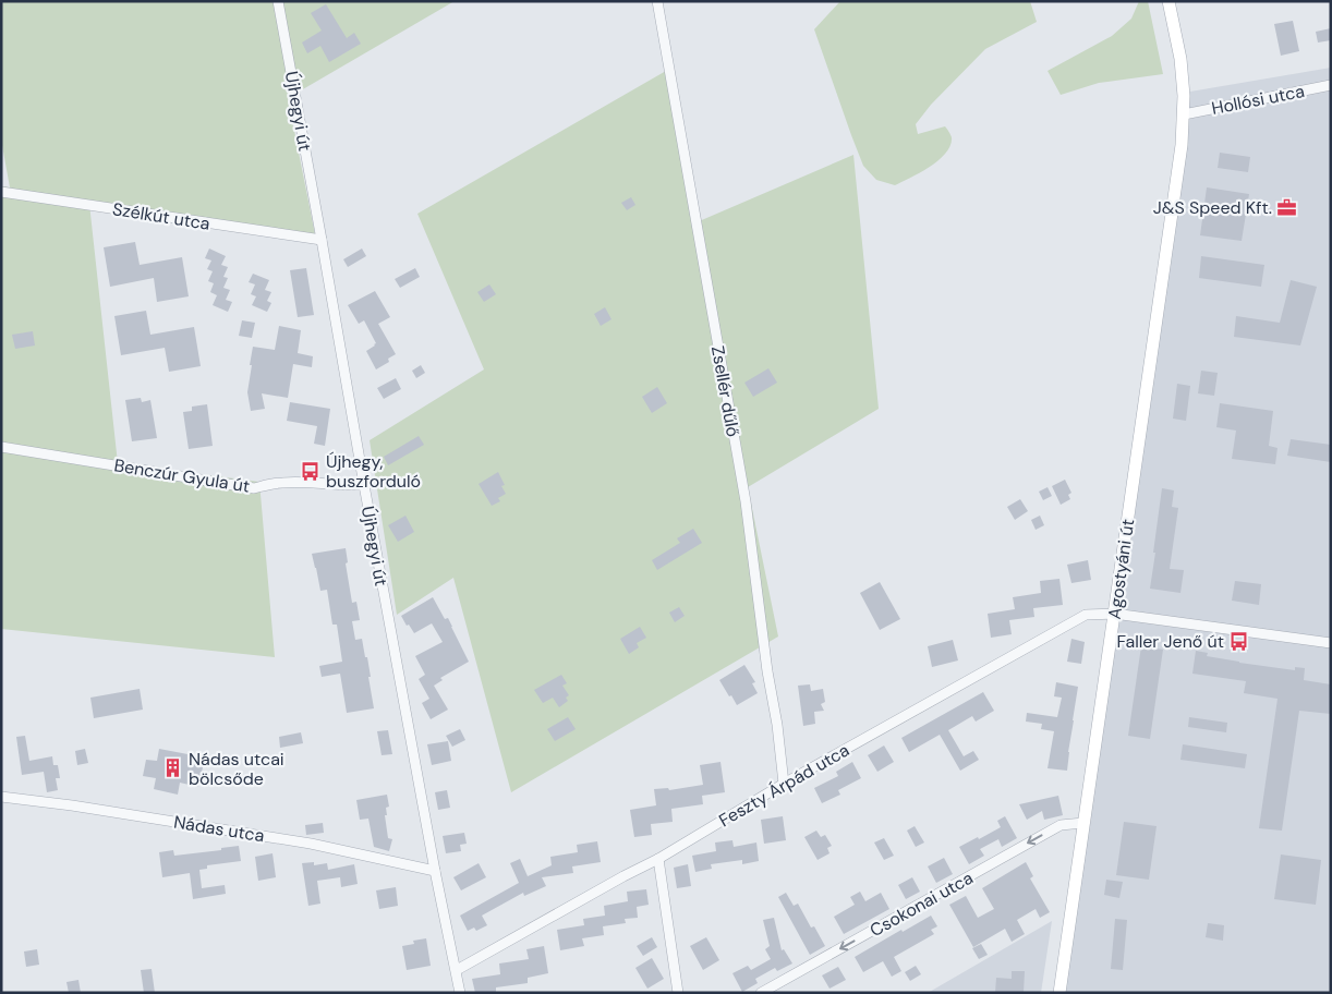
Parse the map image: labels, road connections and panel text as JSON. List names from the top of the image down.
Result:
{
  "streets": {
    "main road": ["Agostyáni út"],
    "street": [
      "Hollósi utca",
      "Újhegyi út",
      "Szélkút utca",
      "Zsellér dűlő",
      "Benczúr Gyula út",
      "Feszty Árpád utca",
      "Nádas utca",
      "Csokonai utca"
    ]
  },
  "crossings": [
    ["Hollósi utca", "Agostyáni út"],
    ["Újhegyi út", "Szélkút utca"],
    ["Újhegyi út", "Benczúr Gyula út"],
    ["Újhegyi út", "Feszty Árpád utca"],
    ["Újhegyi út", "Nádas utca"],
    ["Zsellér dűlő", "Feszty Árpád utca"],
    ["Agostyáni út", "Feszty Árpád utca"],
    ["Agostyáni út", "Csokonai utca"]
  ],
  "one_way": ["Csokonai utca"],
  "places": {
    "office": ["J&S Speed Kft."],
    "bus stop": ["Újhegy, buszforduló", "Faller Jenő út"],
    "building": ["Nádas utcai bölcsőde"]
  }
}
